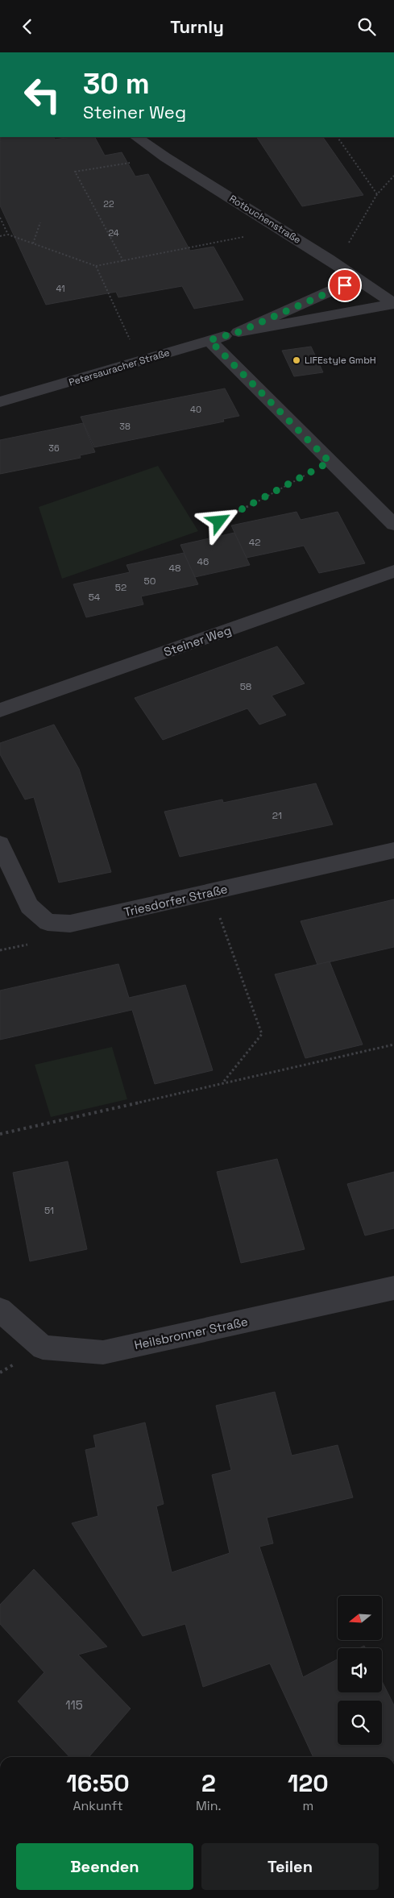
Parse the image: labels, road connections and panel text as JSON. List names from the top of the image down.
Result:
{
  "streets": {
    "street": [
      "Rotbuchenstraße",
      "Petersauracher Straße",
      "Steiner Weg",
      "Triesdorfer Straße",
      "Heilsbronner Straße"
    ]
  },
  "crossings": [
    ["Rotbuchenstraße", "Petersauracher Straße"]
  ],
  "places": ["LIFEstyle GmbH"],
  "house_numbers": [
    "22",
    "24",
    "41",
    "40",
    "38",
    "36",
    "42",
    "46",
    "48",
    "50",
    "52",
    "54",
    "58",
    "21",
    "51",
    "115"
  ],
  "north": "left",
  "page": {
    "header": "Turnly",
    "turn": ["30 m", "Steiner Weg"],
    "eta": [
      "16:50",
      "Ankunft",
      "2",
      "Min.",
      "120",
      "m"
    ],
    "buttons": ["Beenden", "Teilen"]
  }
}
